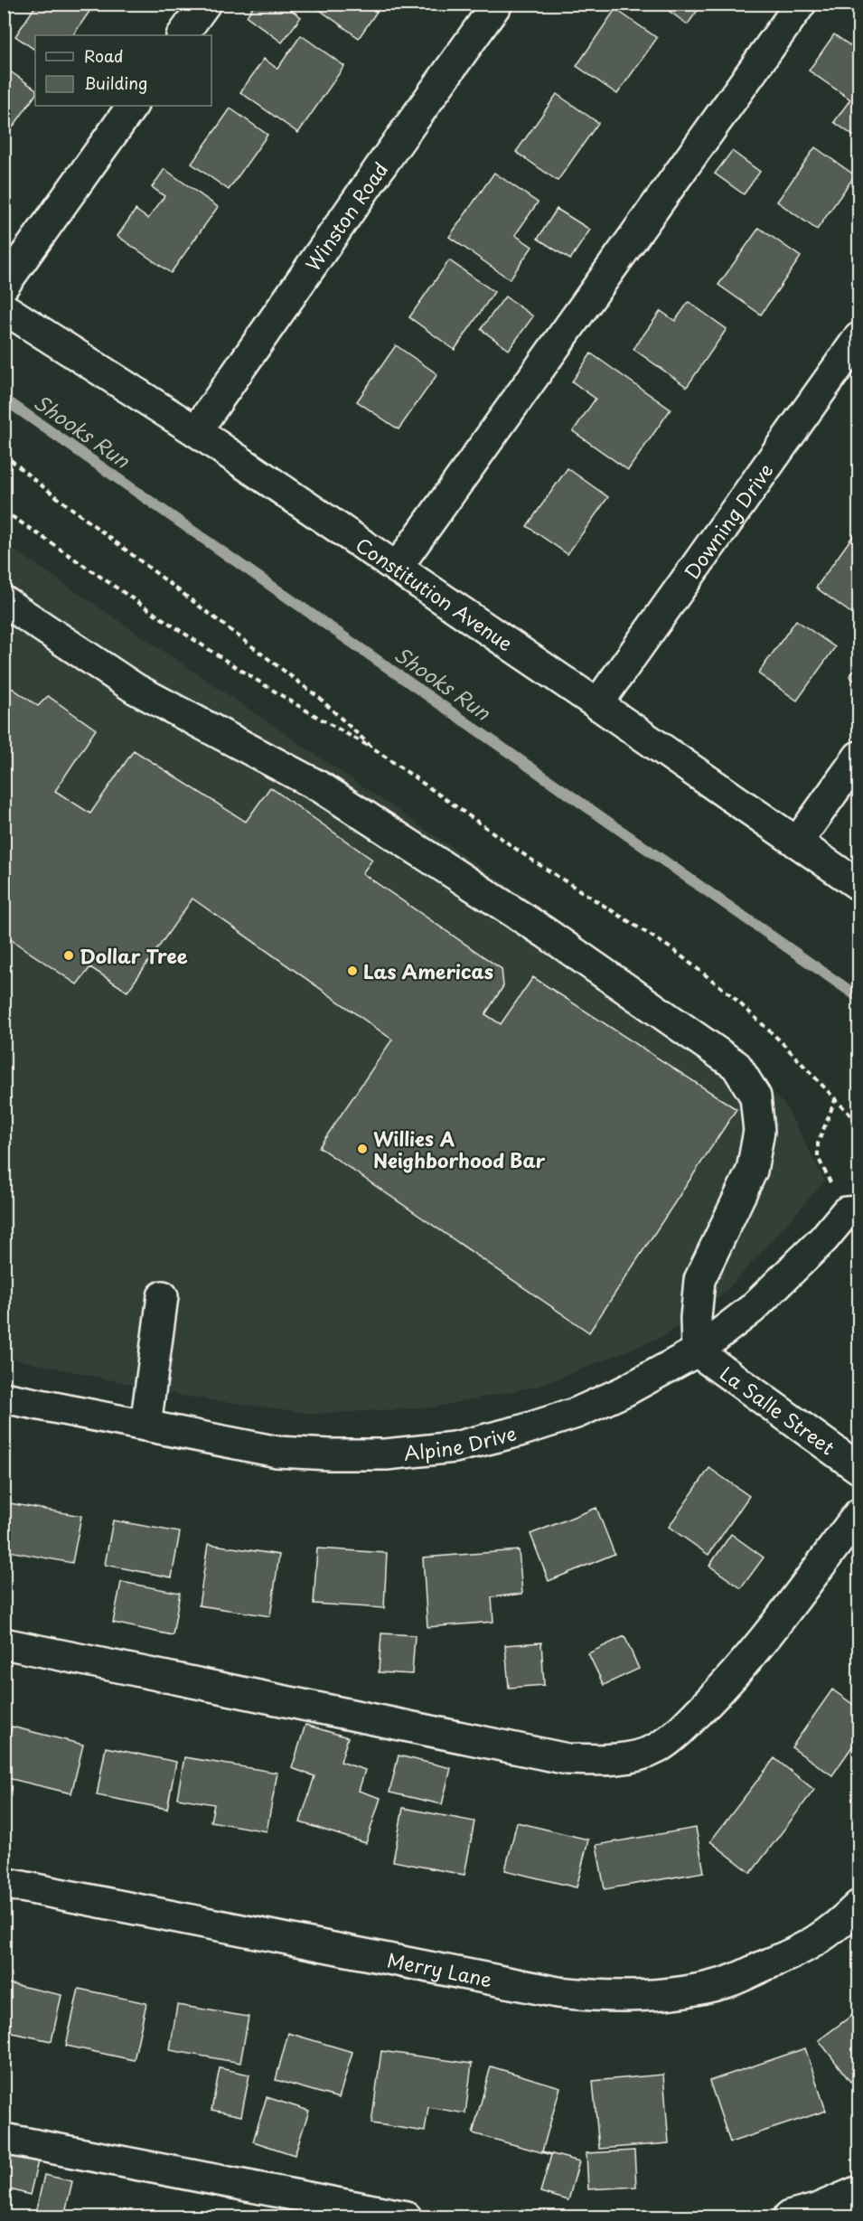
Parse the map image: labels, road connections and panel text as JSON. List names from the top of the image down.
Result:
{
  "streets": {
    "street": [
      "Winston Road",
      "Downing Drive",
      "Constitution Avenue",
      "La Salle Street",
      "Alpine Drive",
      "Merry Lane"
    ]
  },
  "crossings": [
    ["Winston Road", "Constitution Avenue"],
    ["Downing Drive", "Constitution Avenue"],
    ["La Salle Street", "Alpine Drive"]
  ],
  "water": ["Shooks Run"],
  "places": ["Dollar Tree", "Las Americas", "Willies A Neighborhood Bar"],
  "legend": ["Road", "Building"]
}
